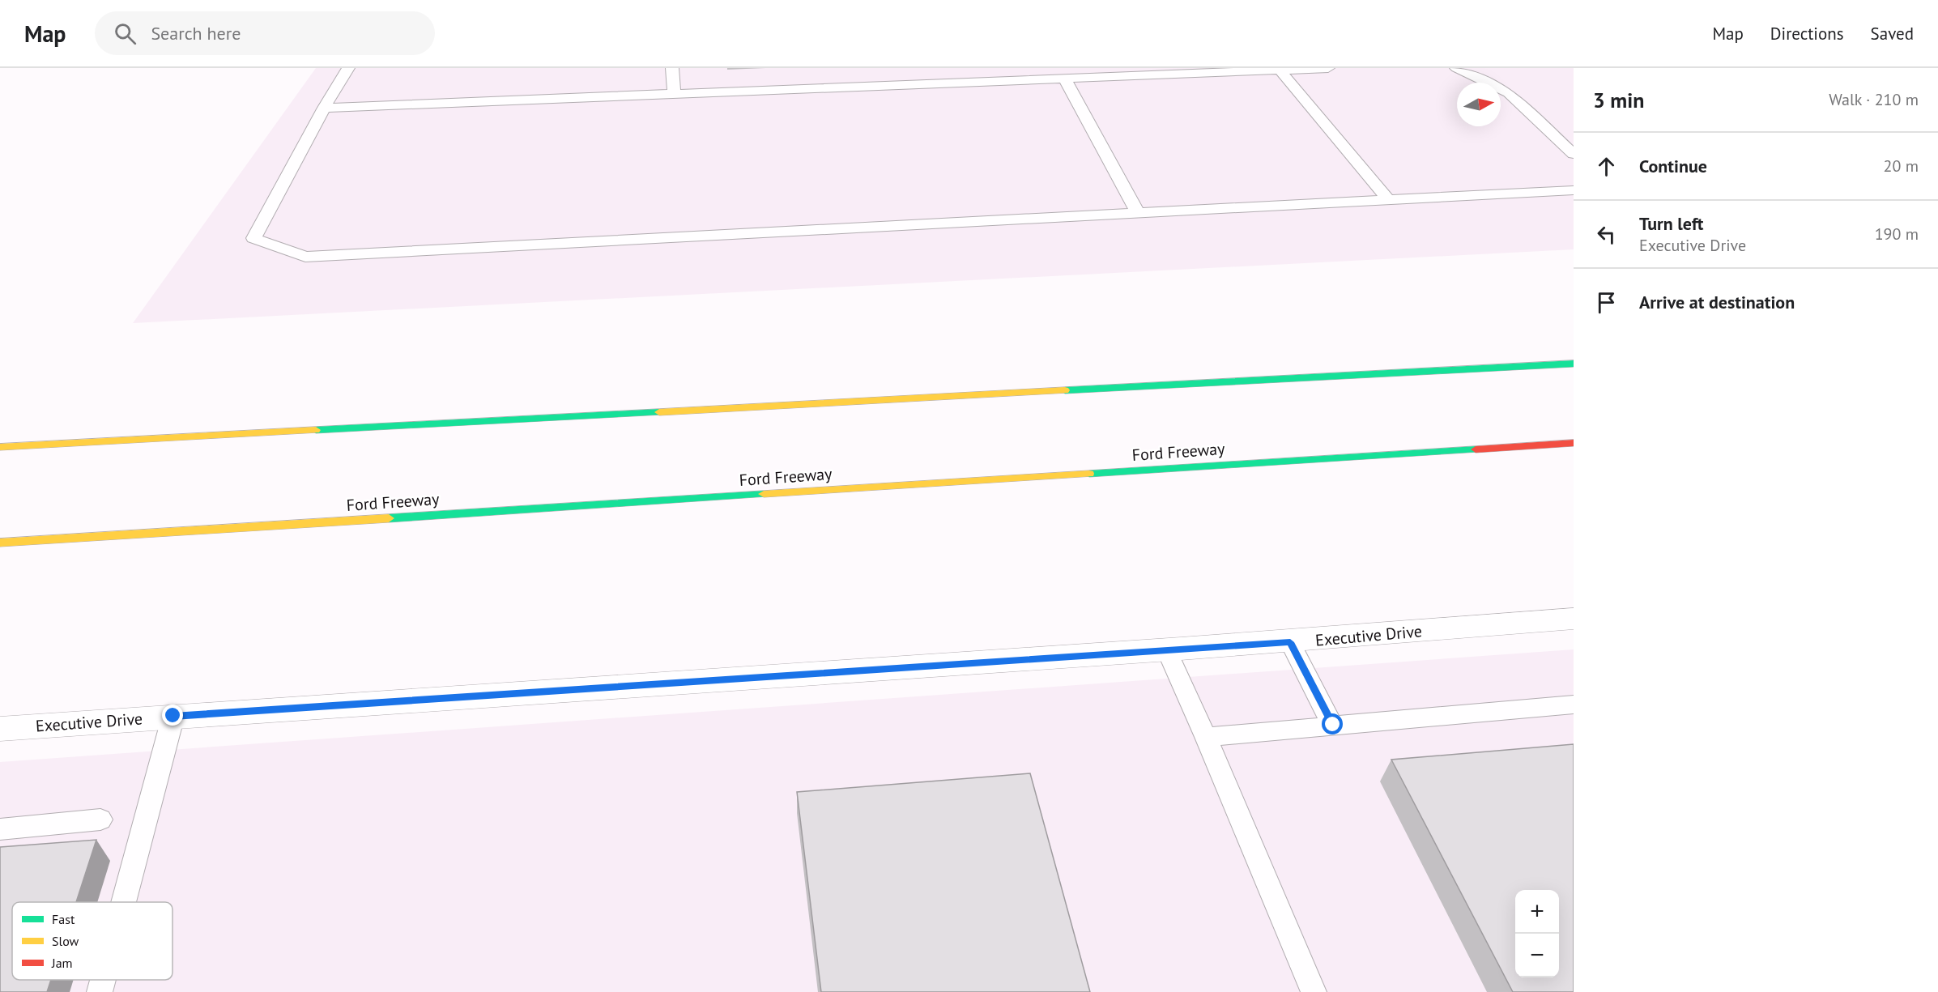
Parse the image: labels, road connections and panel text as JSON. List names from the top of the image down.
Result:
{
  "streets": {
    "highway": ["Ford Freeway"],
    "street": ["Executive Drive"]
  },
  "legend": ["Fast", "Slow", "Jam"],
  "north": "right",
  "page": {
    "header": "Map",
    "search": "Search here",
    "nav": ["Map", "Directions", "Saved"],
    "heading": ["3 min", "Walk · 210 m"],
    "list": [
      ["Continue", "20 m"],
      ["Turn left", "Executive Drive", "190 m"],
      "Arrive at destination"
    ],
    "map_buttons": ["+", "−"]
  }
}
